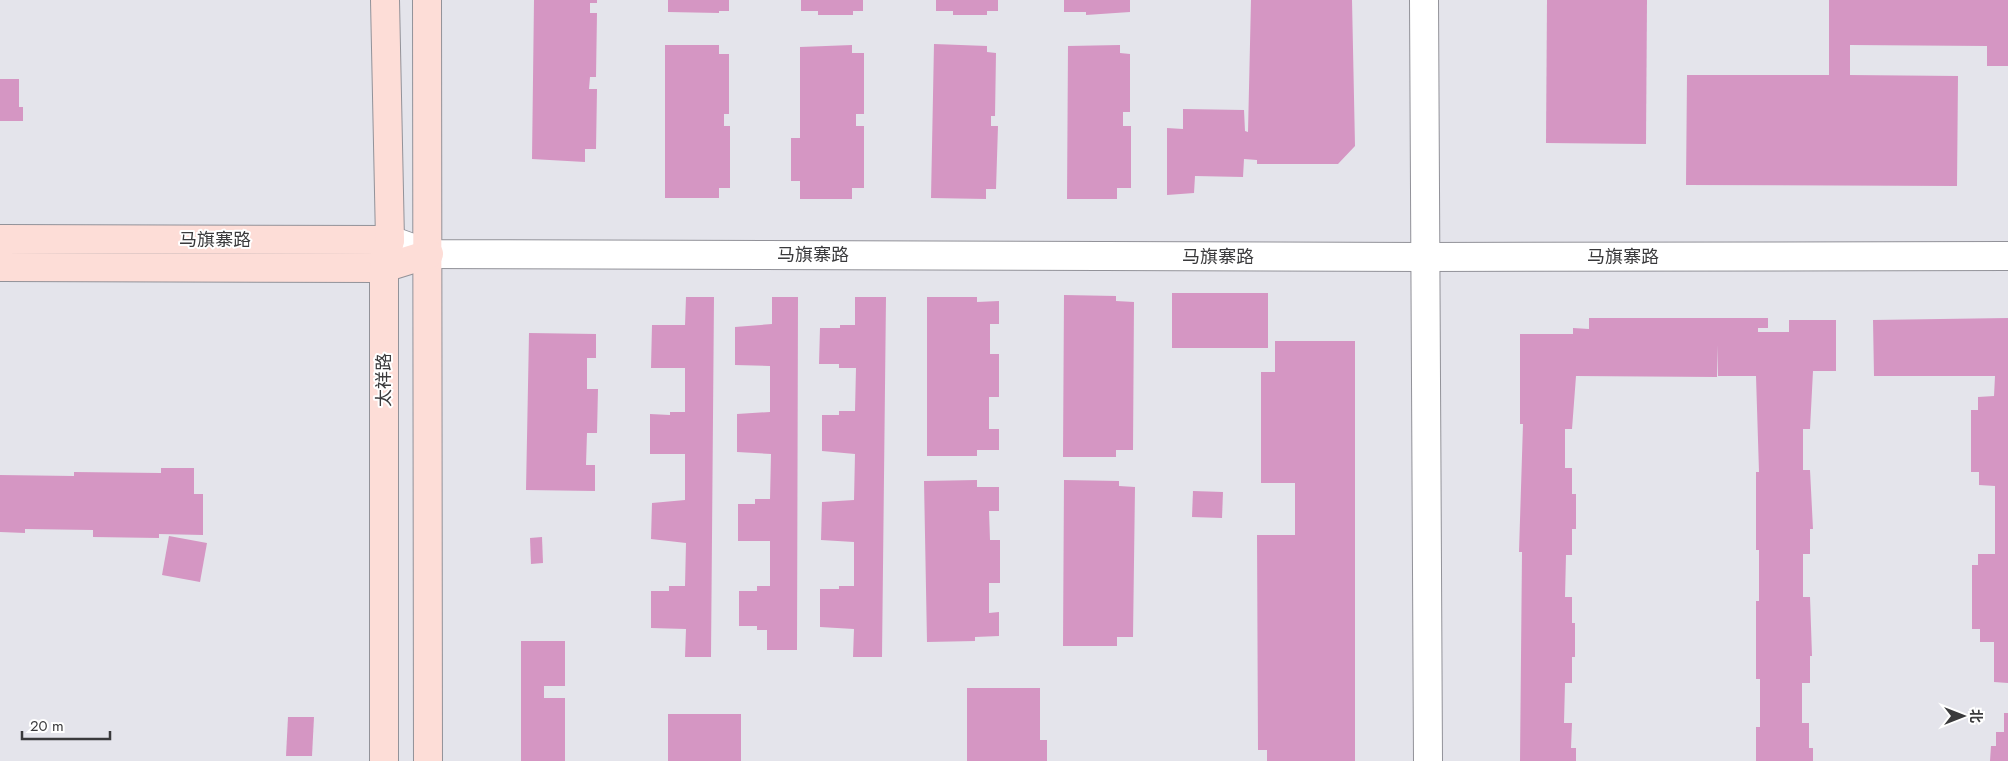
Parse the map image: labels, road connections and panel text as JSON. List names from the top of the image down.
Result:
{
  "streets": {
    "street": ["马旗寨路", "太祥路"]
  },
  "crossings": [
    ["马旗寨路", "太祥路"]
  ],
  "scale_bar": "20 m",
  "north": "right"
}
